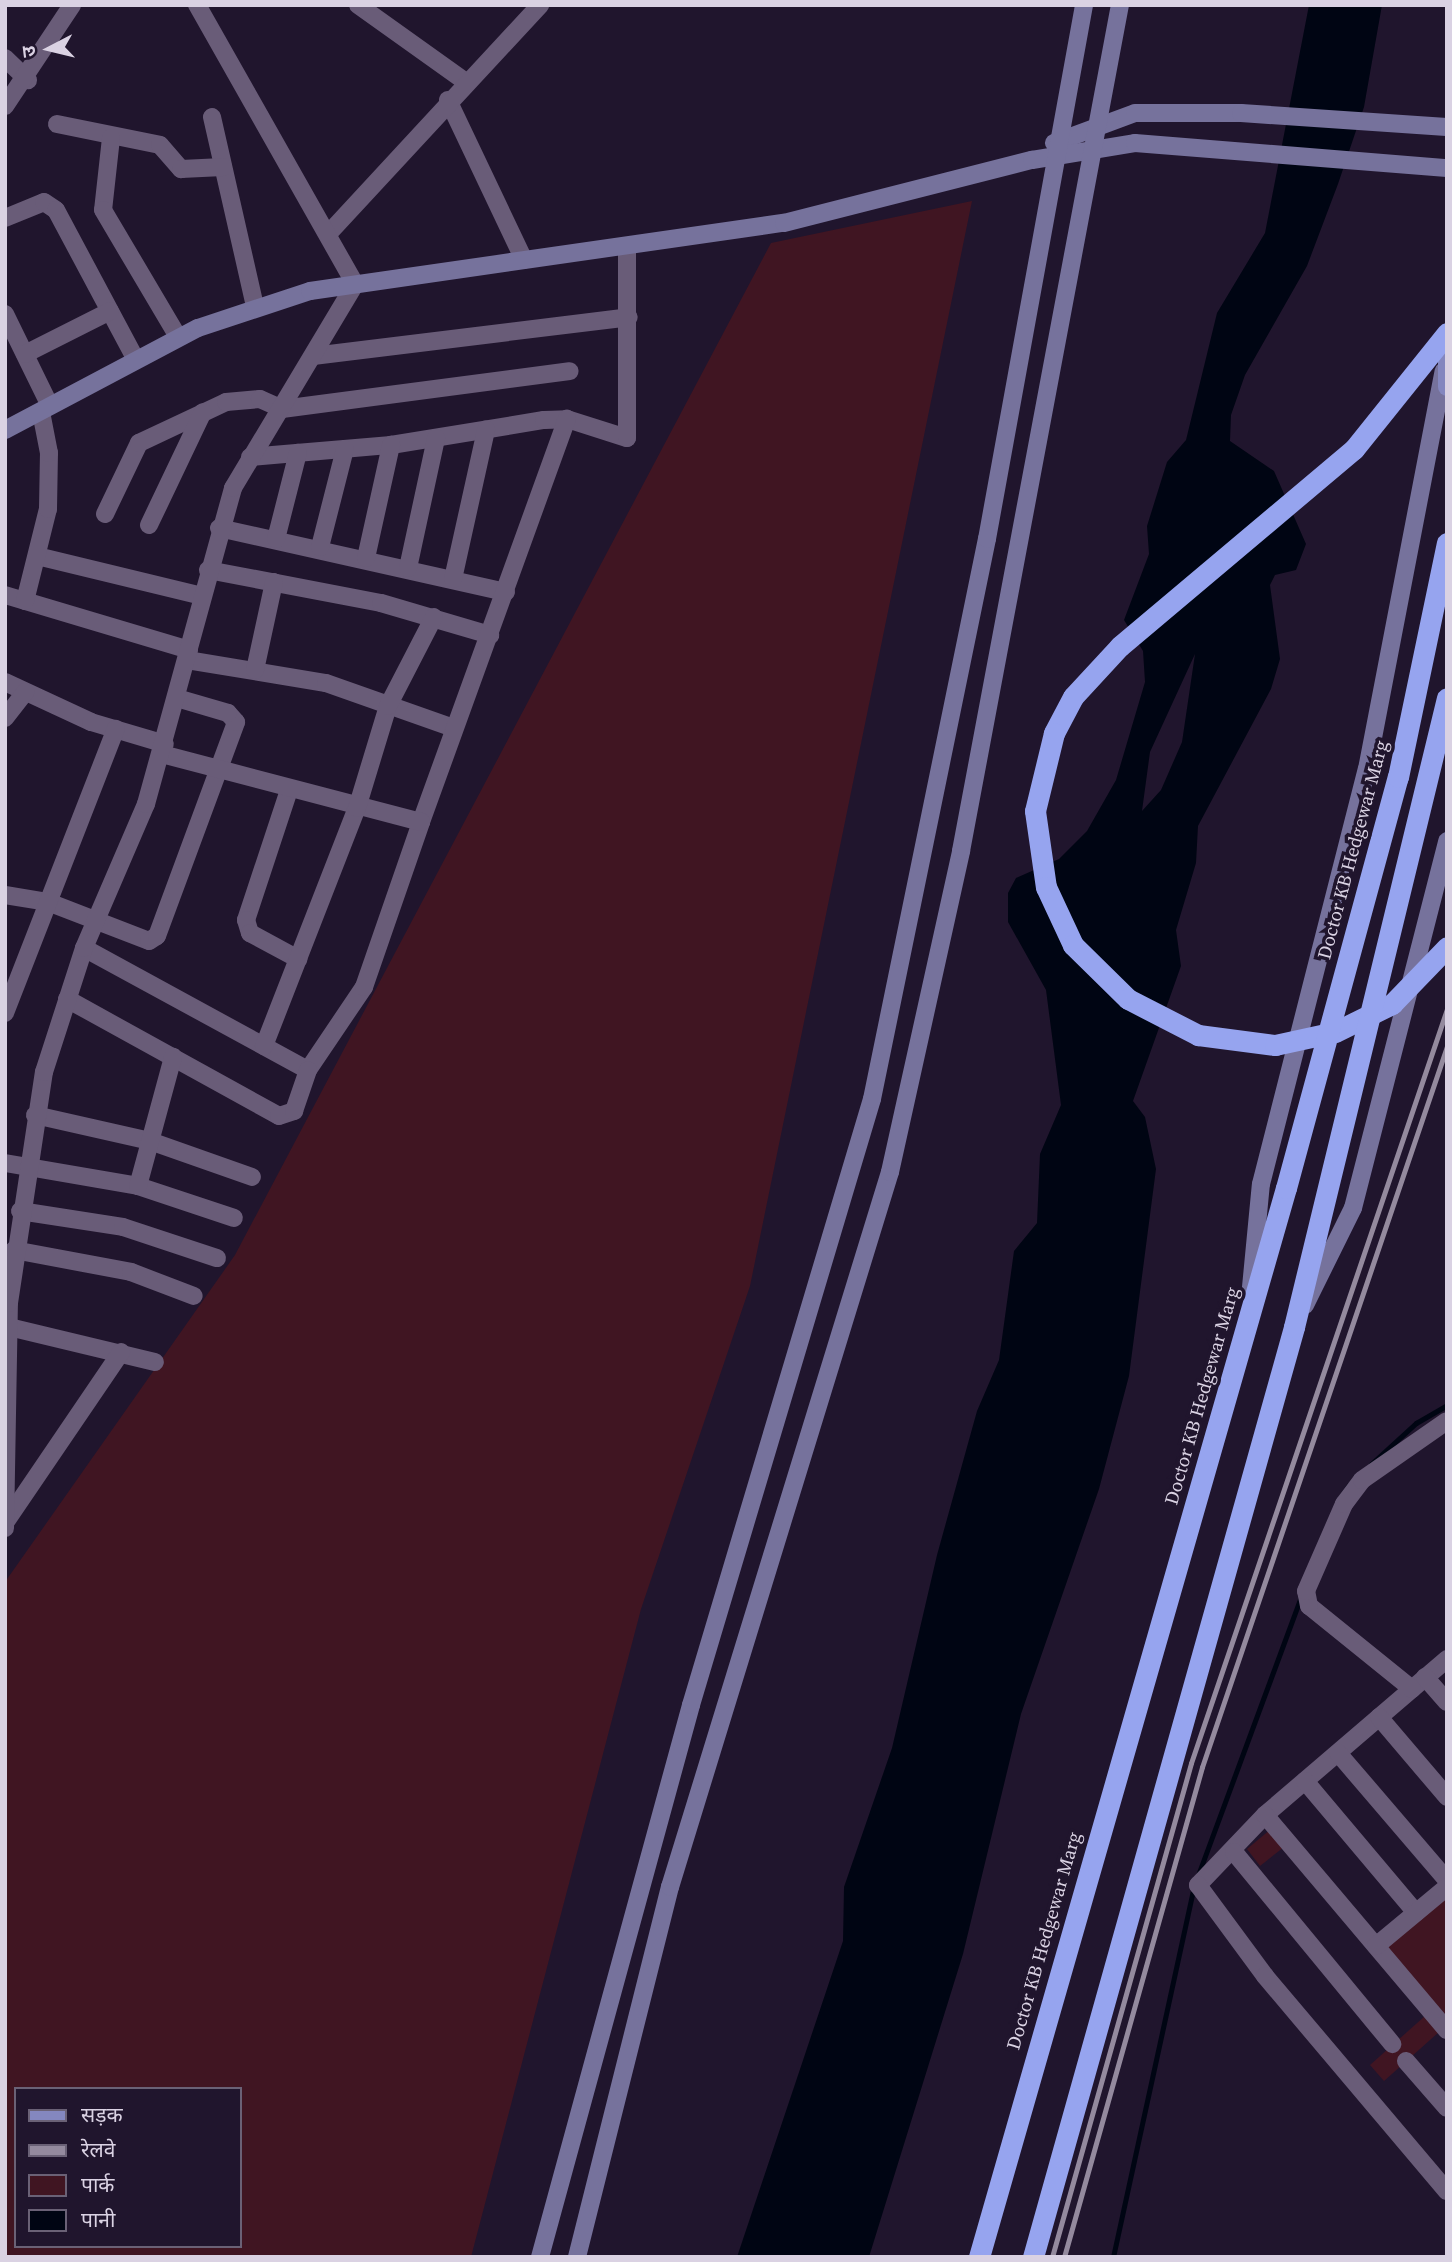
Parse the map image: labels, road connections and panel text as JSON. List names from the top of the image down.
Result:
{
  "streets": {
    "highway": ["Doctor KB Hedgewar Marg"]
  },
  "legend": [
    "सड़क",
    "रेलवे",
    "पार्क",
    "पानी"
  ],
  "north": "left"
}
